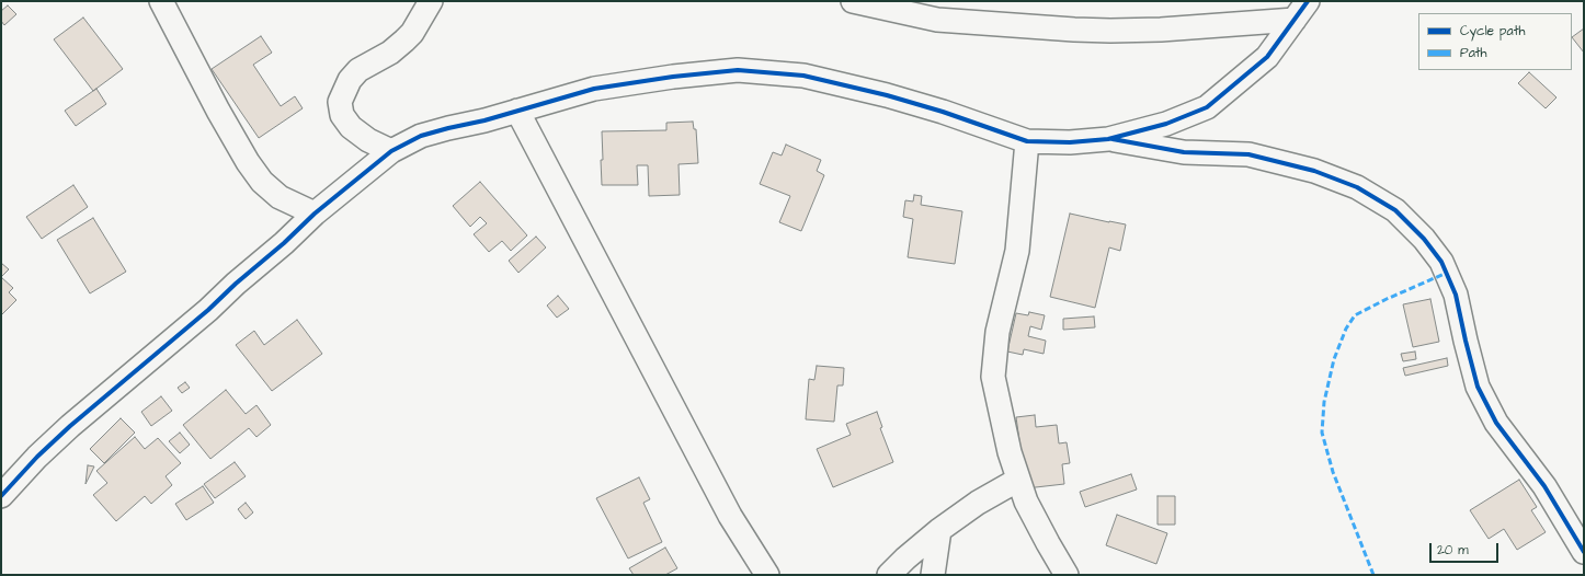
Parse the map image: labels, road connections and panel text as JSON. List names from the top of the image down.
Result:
{
  "legend": ["Cycle path", "Path"],
  "scale_bar": "20 m"
}
